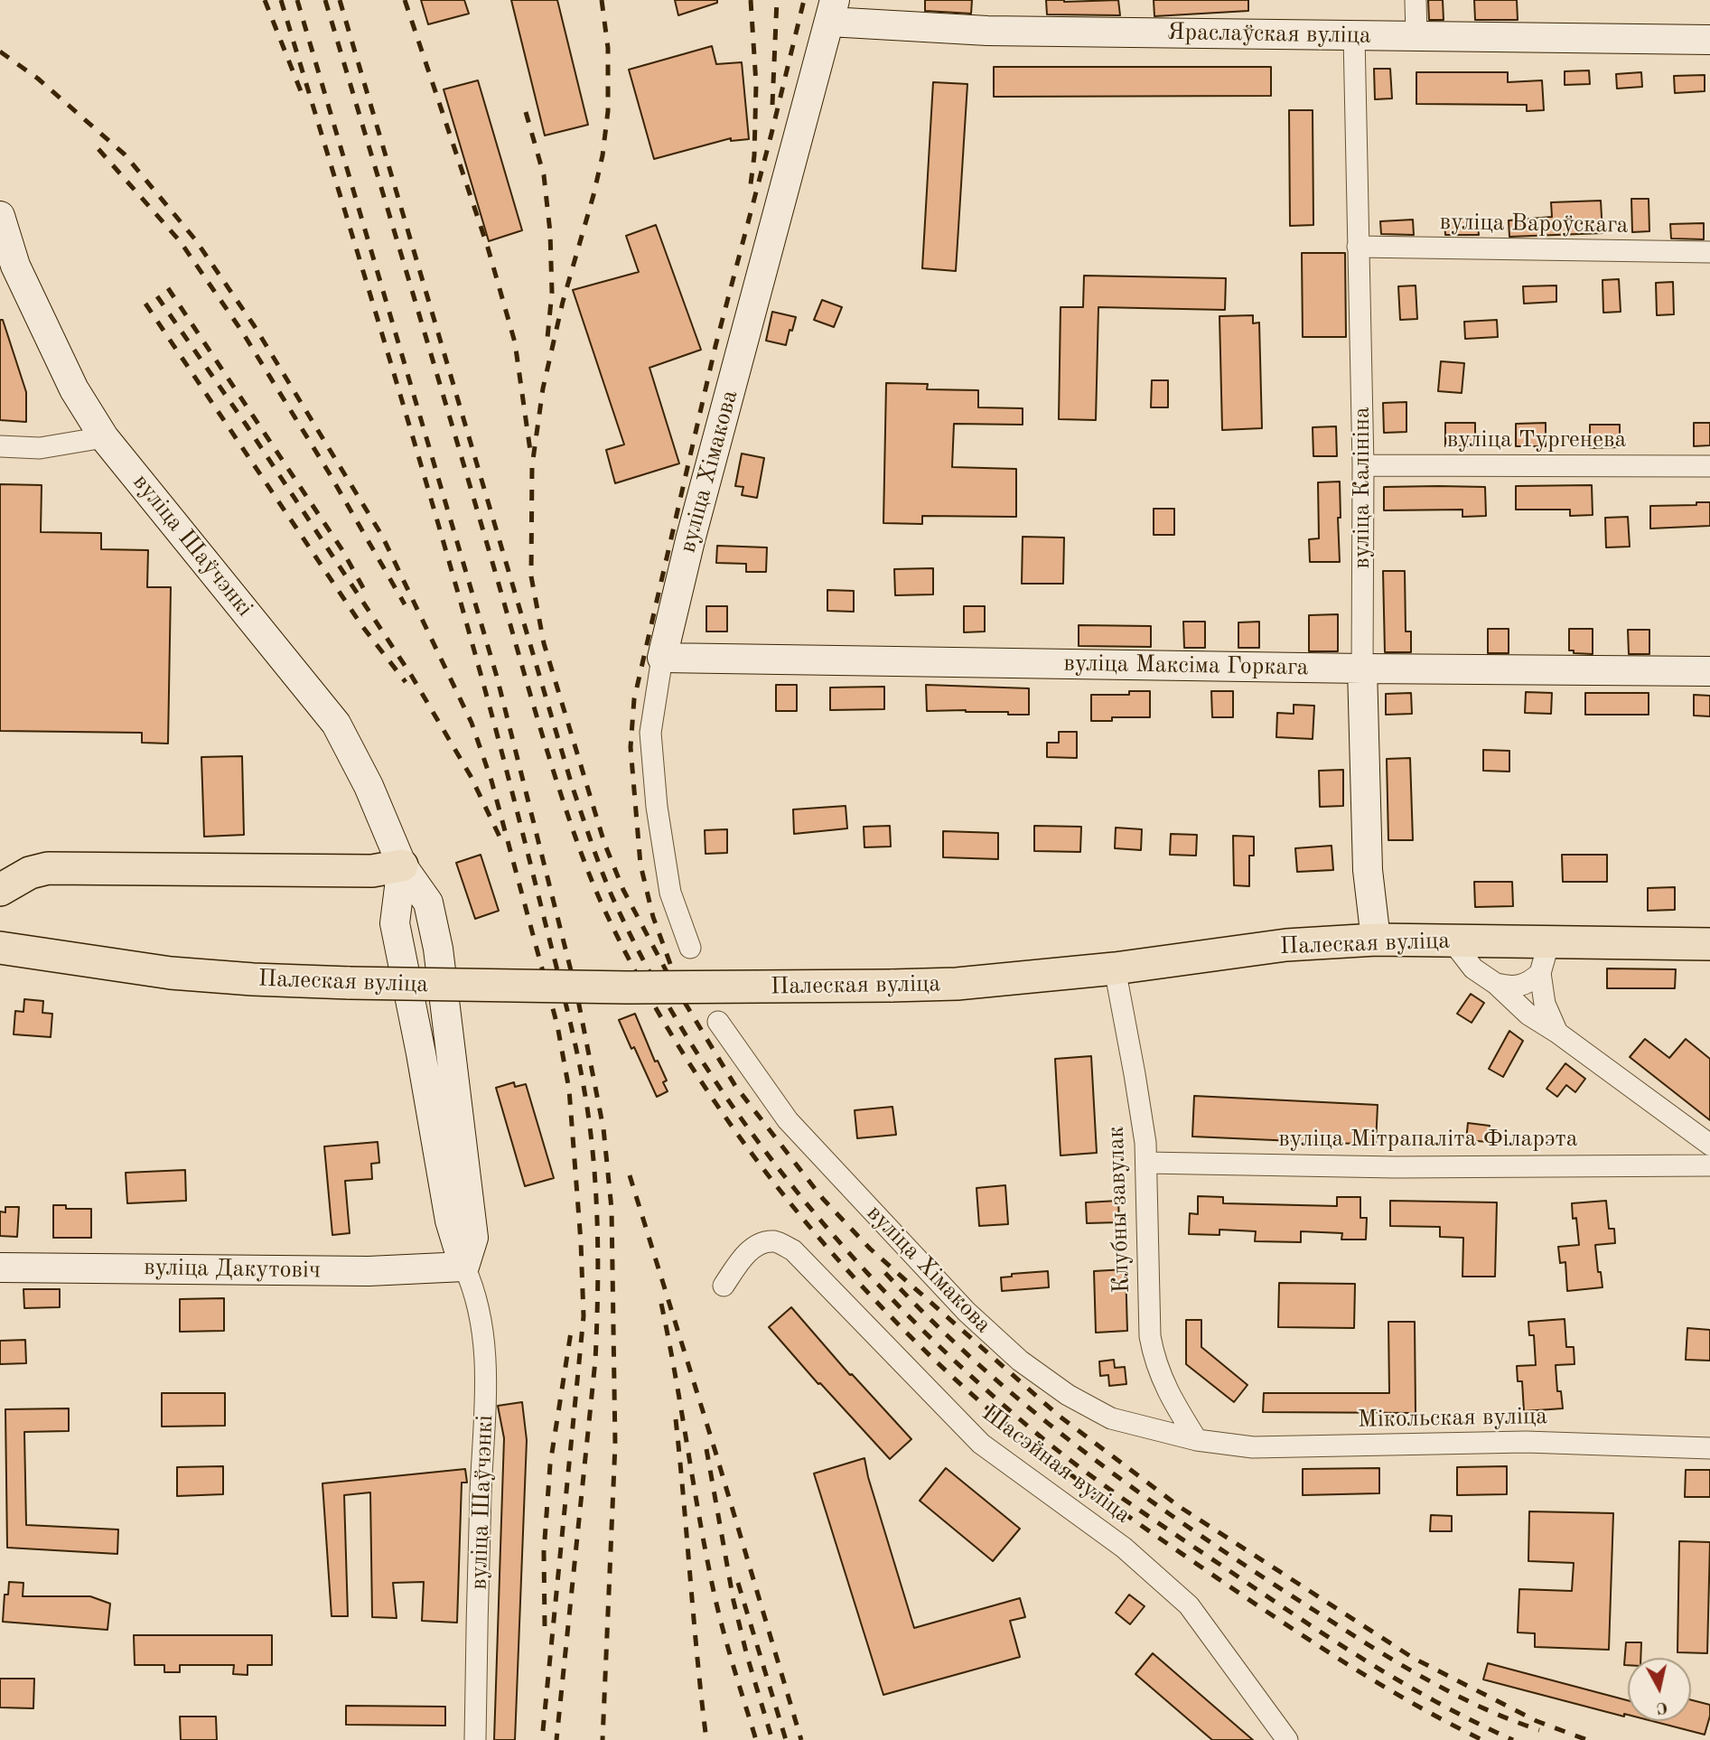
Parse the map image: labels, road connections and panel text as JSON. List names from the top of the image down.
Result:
{
  "streets": {
    "main road": ["Палеская вуліца"],
    "street": [
      "Яраслаўская вуліца",
      "вуліца Вароўскага",
      "вуліца Тургенева",
      "вуліца Хімакова",
      "вуліца Калініна",
      "вуліца Шаўчэнкі",
      "вуліца Максіма Горкага",
      "вуліца Мітрапаліта Філарэта",
      "Клубны завулак",
      "вуліца Дакутовіч",
      "Мікольская вуліца",
      "Шасэйная вуліца"
    ]
  },
  "crossings": [
    ["Яраслаўская вуліца", "вуліца Хімакова"],
    ["Яраслаўская вуліца", "вуліца Калініна"],
    ["вуліца Вароўскага", "вуліца Калініна"],
    ["вуліца Тургенева", "вуліца Калініна"],
    ["вуліца Хімакова", "вуліца Максіма Горкага"],
    ["вуліца Хімакова", "Клубны завулак"],
    ["вуліца Хімакова", "Мікольская вуліца"],
    ["вуліца Калініна", "вуліца Максіма Горкага"],
    ["вуліца Калініна", "Палеская вуліца"],
    ["вуліца Шаўчэнкі", "вуліца Дакутовіч"],
    ["Палеская вуліца", "Клубны завулак"],
    ["вуліца Мітрапаліта Філарэта", "Клубны завулак"],
    ["Клубны завулак", "Мікольская вуліца"]
  ],
  "north": "bottom"
}
